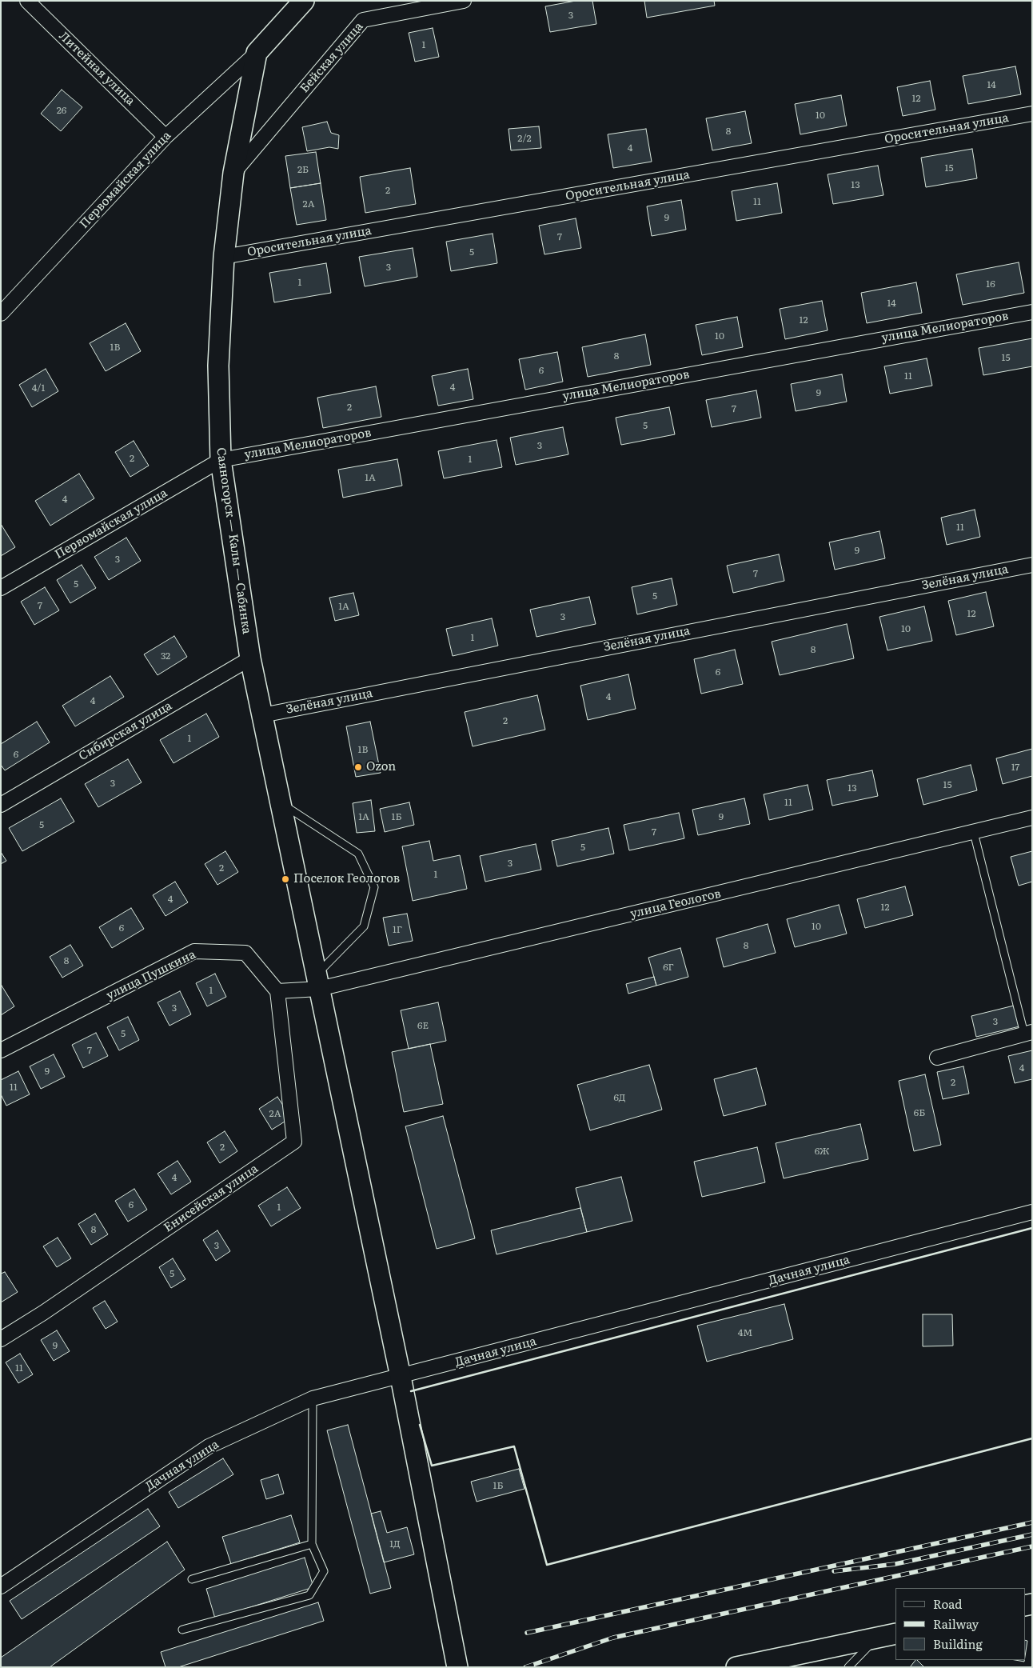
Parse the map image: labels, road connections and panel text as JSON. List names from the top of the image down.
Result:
{
  "streets": {
    "street": [
      "Бейская улица",
      "Литейная улица",
      "Оросительная улица",
      "Первомайская улица",
      "улица Мелиораторов",
      "Саяногорск — Калы — Сабинка",
      "Зелёная улица",
      "Сибирская улица",
      "улица Геологов",
      "улица Пушкина",
      "Енисейская улица",
      "Дачная улица"
    ]
  },
  "crossings": [
    ["Бейская улица", "Саяногорск — Калы — Сабинка"],
    ["Литейная улица", "Первомайская улица"],
    ["Оросительная улица", "Саяногорск — Калы — Сабинка"],
    ["Первомайская улица", "улица Мелиораторов"],
    ["Первомайская улица", "Саяногорск — Калы — Сабинка"],
    ["улица Мелиораторов", "Саяногорск — Калы — Сабинка"],
    ["Саяногорск — Калы — Сабинка", "Зелёная улица"],
    ["Саяногорск — Калы — Сабинка", "Сибирская улица"],
    ["Саяногорск — Калы — Сабинка", "улица Геологов"],
    ["Саяногорск — Калы — Сабинка", "Дачная улица"],
    ["улица Пушкина", "Енисейская улица"]
  ],
  "places": ["Ozon", "Поселок Геологов"],
  "house_numbers": [
    "3",
    "1",
    "14",
    "12",
    "26",
    "10",
    "8",
    "2/2",
    "4",
    "15",
    "2Б",
    "13",
    "2",
    "11",
    "2А",
    "9",
    "7",
    "5",
    "3",
    "1",
    "16",
    "14",
    "12",
    "10",
    "1В",
    "8",
    "15",
    "6",
    "11",
    "4",
    "4/1",
    "9",
    "2",
    "7",
    "5",
    "3",
    "2",
    "1",
    "1А",
    "4",
    "11",
    "9",
    "3",
    "7",
    "5",
    "5",
    "7",
    "1А",
    "12",
    "3",
    "10",
    "1",
    "8",
    "32",
    "6",
    "4",
    "4",
    "2",
    "1",
    "1В",
    "6",
    "17",
    "3",
    "15",
    "13",
    "11",
    "1А",
    "1Б",
    "9",
    "5",
    "7",
    "5",
    "3",
    "2",
    "1",
    "4",
    "12",
    "10",
    "6",
    "1Г",
    "8",
    "8",
    "6Г",
    "1",
    "3",
    "3",
    "6Е",
    "5",
    "7",
    "4",
    "9",
    "2",
    "11",
    "6Д",
    "6Б",
    "2А",
    "2",
    "6Ж",
    "4",
    "6",
    "1",
    "8",
    "3",
    "5",
    "4М",
    "9",
    "11",
    "1Б",
    "1Д"
  ],
  "legend": ["Road", "Railway", "Building"]
}
